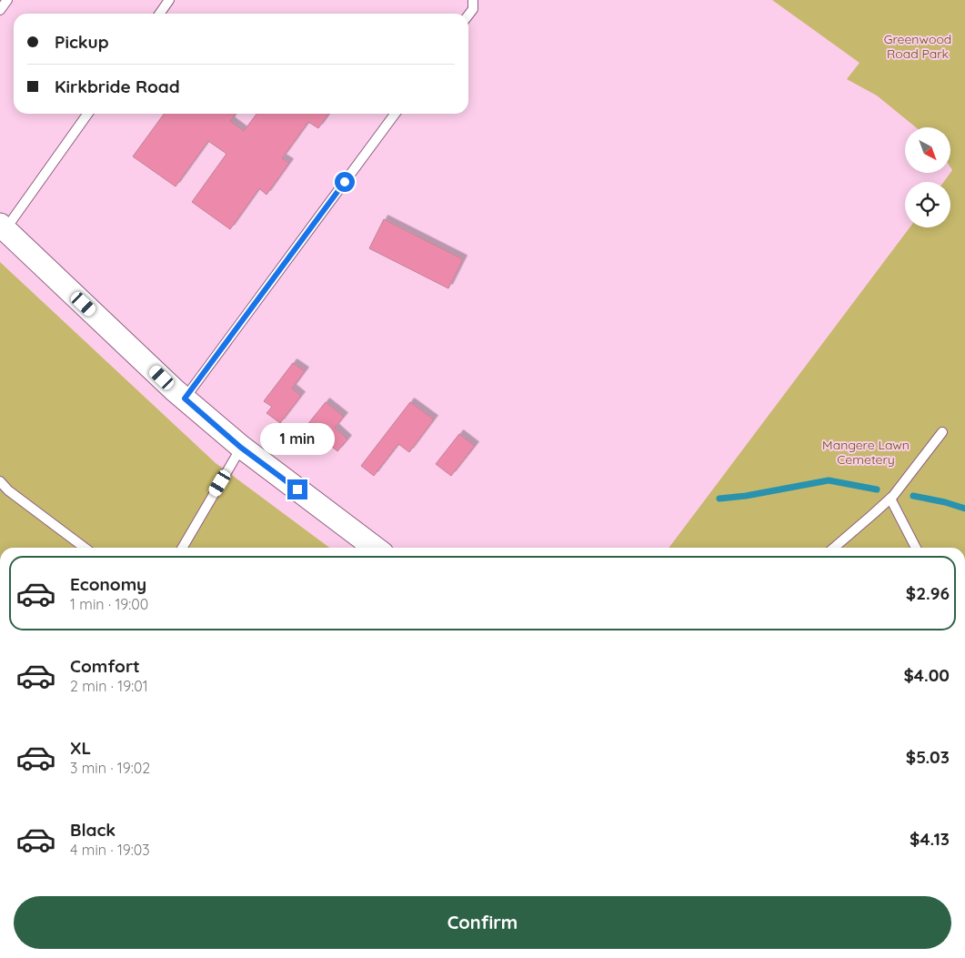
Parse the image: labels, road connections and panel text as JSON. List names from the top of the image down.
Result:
{
  "parks": ["Greenwood Road Park", "Mangere Lawn Cemetery"],
  "north": "bottom right",
  "page": {
    "banner": ["Pickup", "Kirkbride Road"],
    "bubble": "1 min",
    "list": [
      {
        "name": "Economy",
        "note": "1 min · 19:00",
        "value": "$2.96"
      },
      {
        "name": "Comfort",
        "note": "2 min · 19:01",
        "value": "$4.00"
      },
      {
        "name": "XL",
        "note": "3 min · 19:02",
        "value": "$5.03"
      },
      {
        "name": "Black",
        "note": "4 min · 19:03",
        "value": "$4.13"
      }
    ],
    "buttons": "Confirm"
  }
}
